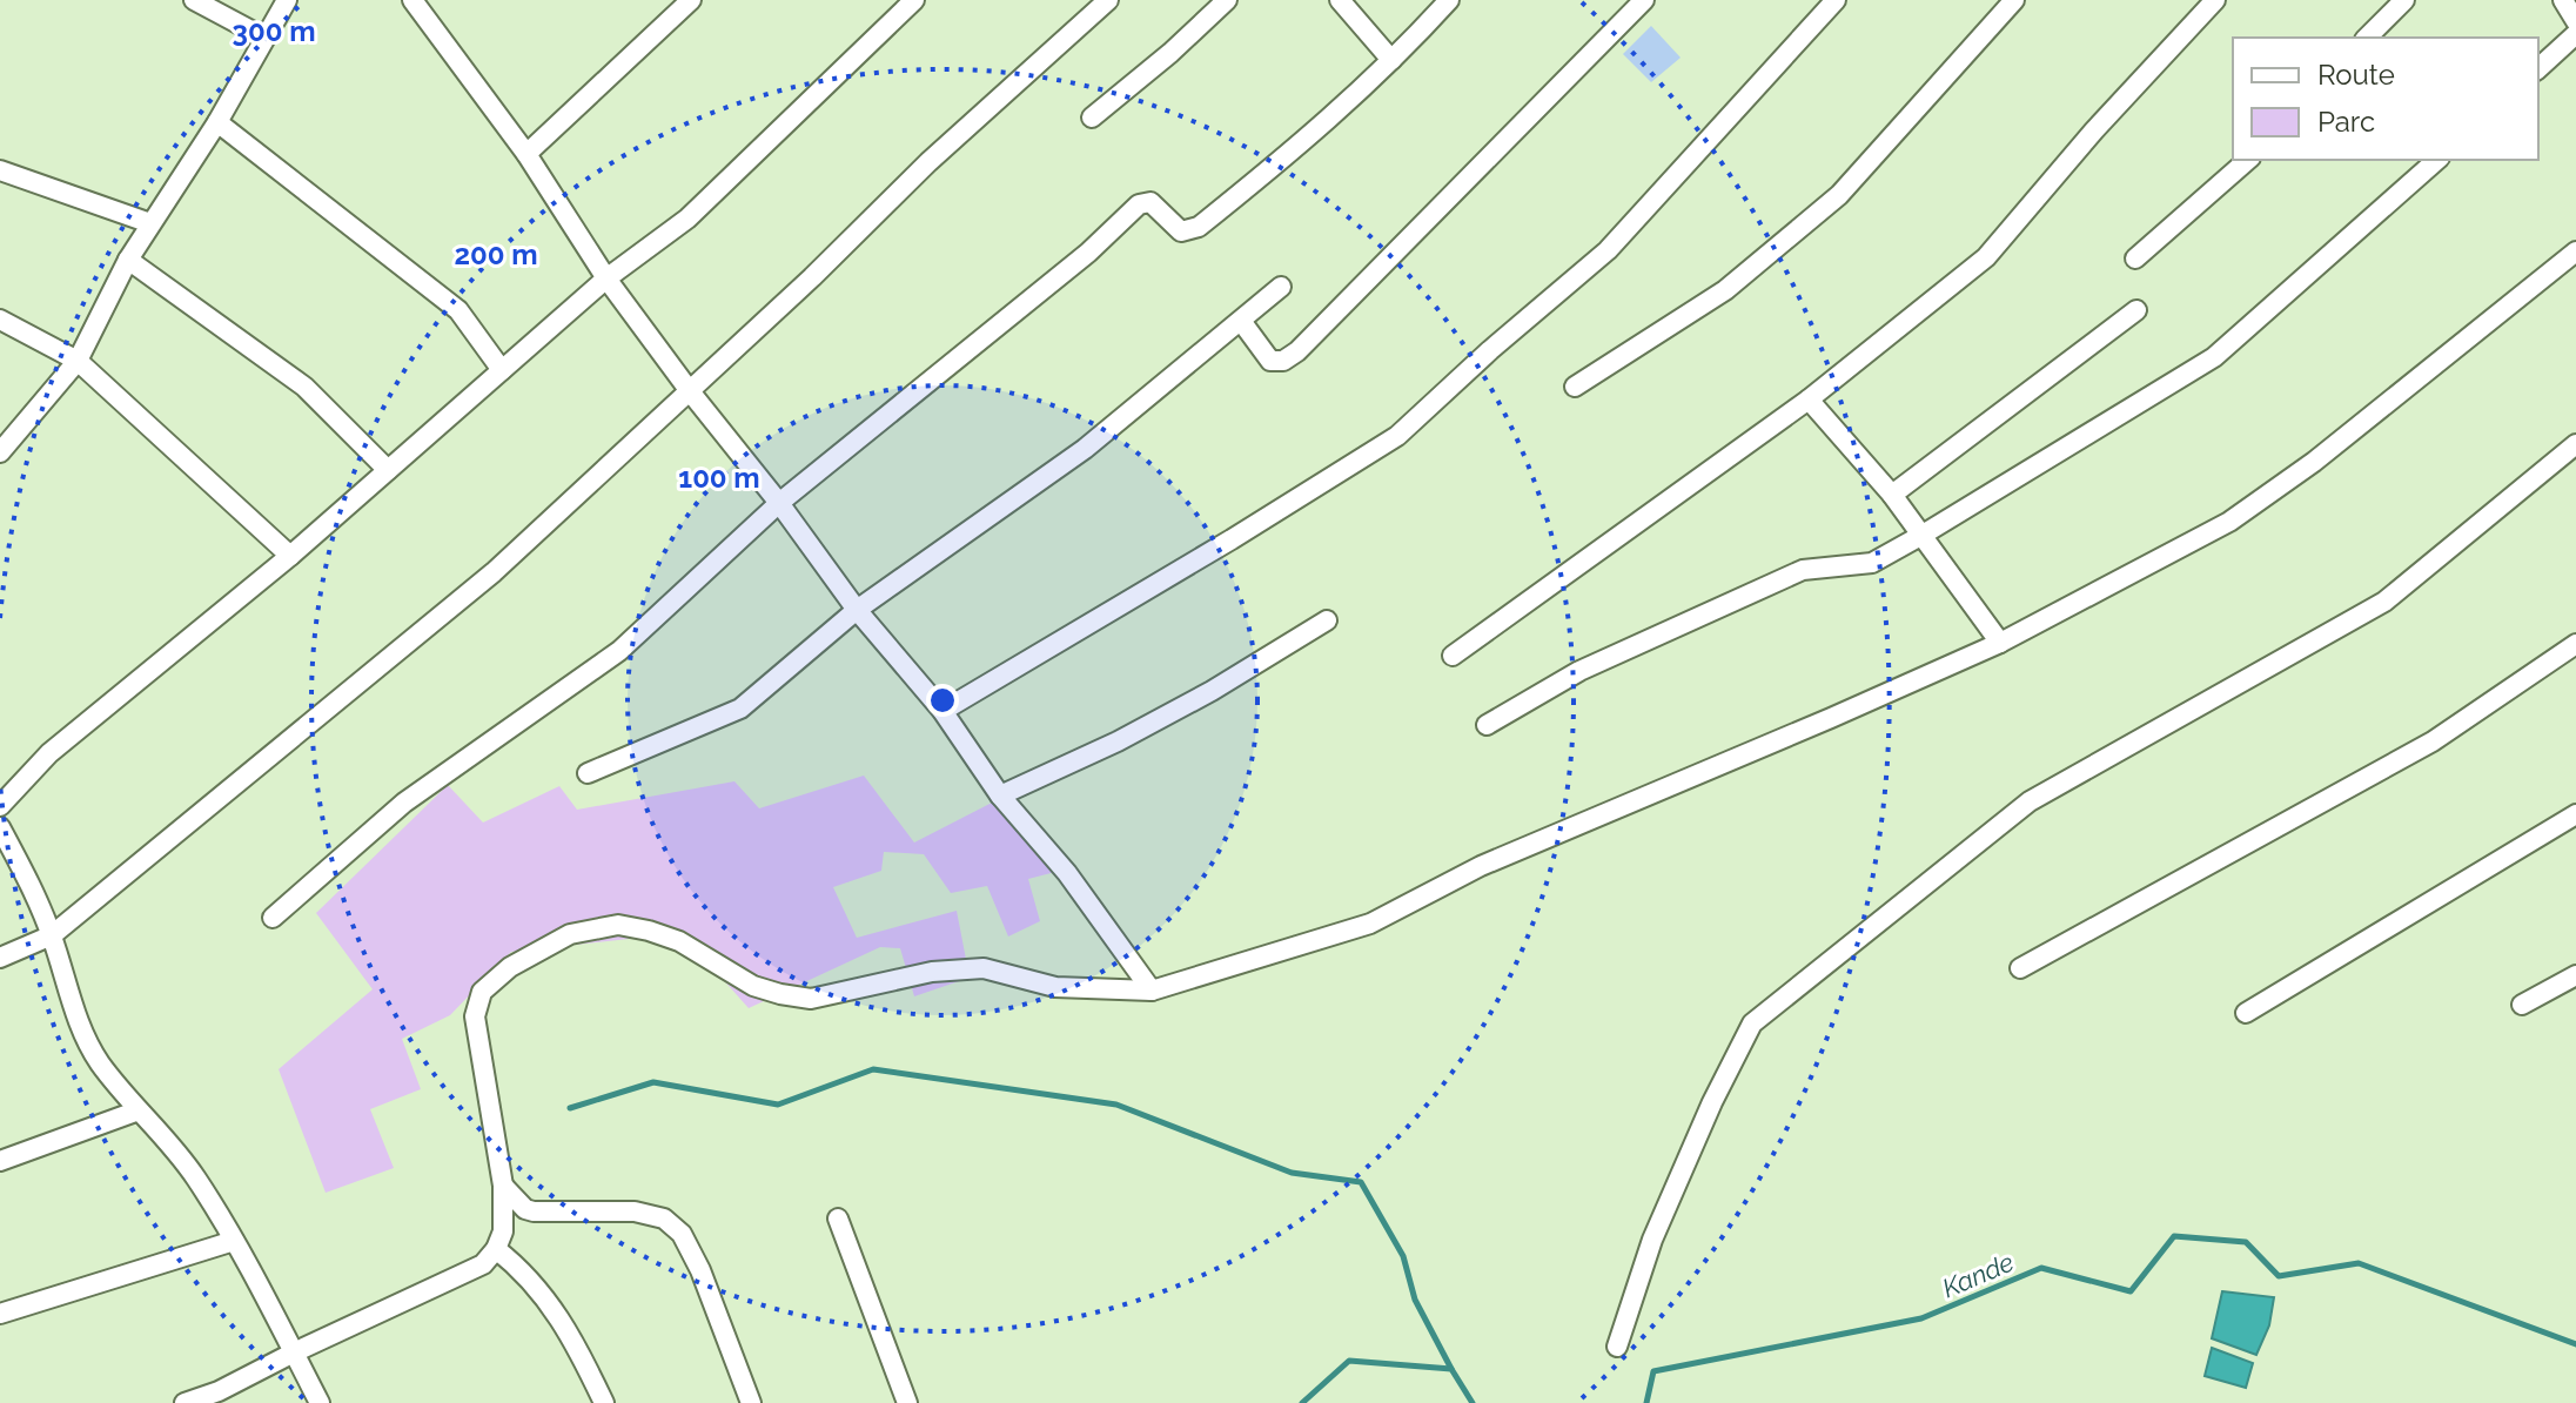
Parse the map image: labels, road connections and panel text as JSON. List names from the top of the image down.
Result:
{
  "water": ["Kande"],
  "legend": ["Route", "Parc"],
  "rings": ["300 m", "200 m", "100 m"]
}
